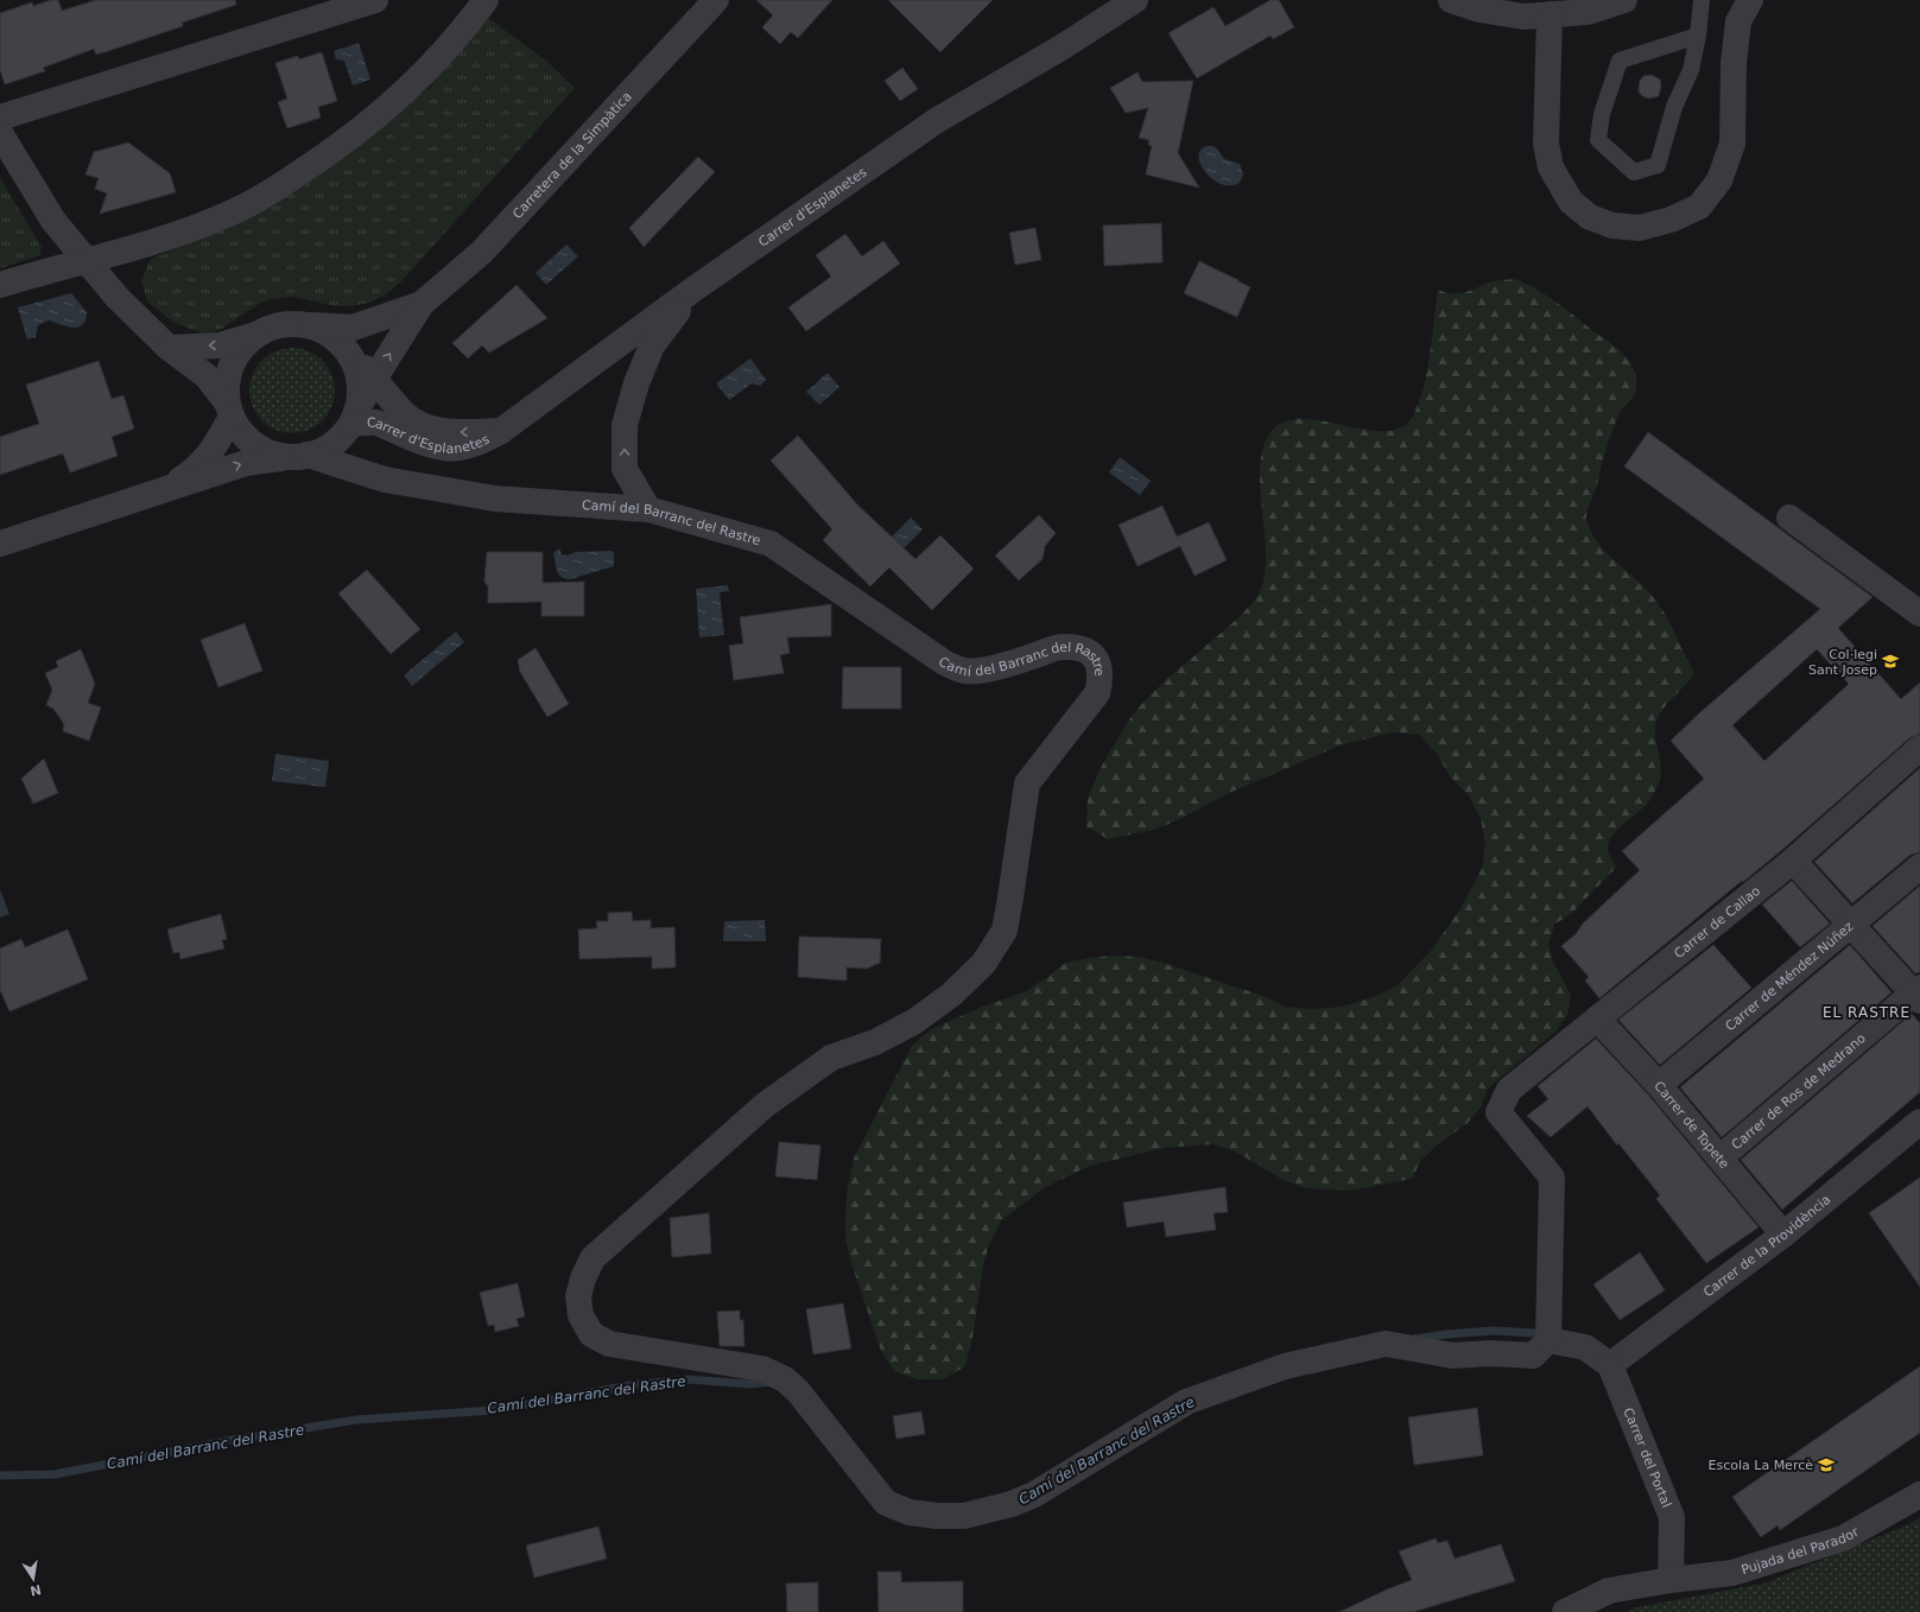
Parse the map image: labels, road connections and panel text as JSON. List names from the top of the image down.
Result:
{
  "streets": {
    "street": [
      "Carretera de la Simpàtica",
      "Carrer d'Esplanetes",
      "Camí del Barranc del Rastre",
      "Carrer de Callao",
      "Carrer de Méndez Núñez",
      "Carrer de Ros de Medrano",
      "Carrer de Topete",
      "Carrer de la Providència",
      "Carrer del Portal",
      "Pujada del Parador"
    ]
  },
  "crossings": [
    ["Carretera de la Simpàtica", "Carrer d'Esplanetes"],
    ["Carretera de la Simpàtica", "Camí del Barranc del Rastre"],
    ["Carrer d'Esplanetes", "Camí del Barranc del Rastre"],
    ["Camí del Barranc del Rastre", "Carrer de Callao"],
    ["Carrer de Callao", "Carrer de Topete"],
    ["Carrer de Méndez Núñez", "Carrer de Topete"],
    ["Carrer de Ros de Medrano", "Carrer de Topete"],
    ["Carrer de Topete", "Carrer de la Providència"],
    ["Carrer de la Providència", "Carrer del Portal"],
    ["Carrer del Portal", "Pujada del Parador"]
  ],
  "districts": ["EL RASTRE"],
  "water": ["Camí del Barranc del Rastre"],
  "places": {
    "school or university": ["Col·legi Sant Josep", "Escola La Mercè"]
  },
  "north": "bottom"
}
